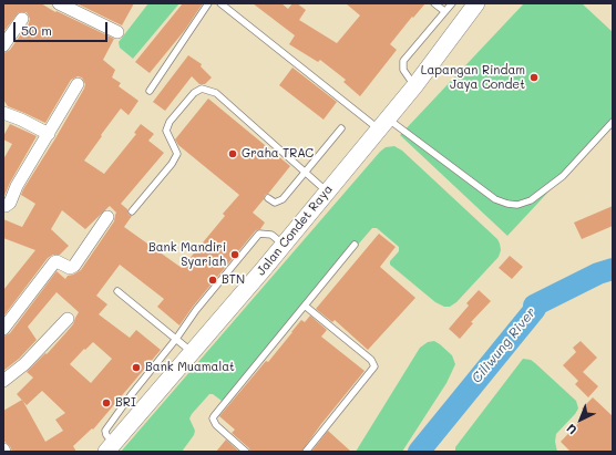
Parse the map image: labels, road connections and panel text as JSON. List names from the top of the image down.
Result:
{
  "streets": {
    "street": ["Jalan Condet Raya"]
  },
  "water": ["Ciliwung River"],
  "places": [
    "Lapangan Rindam Jaya Condet",
    "Graha TRAC",
    "Bank Mandiri Syariah",
    "BTN",
    "Bank Muamalat",
    "BRI"
  ],
  "scale_bar": "50 m",
  "north": "bottom left"
}
